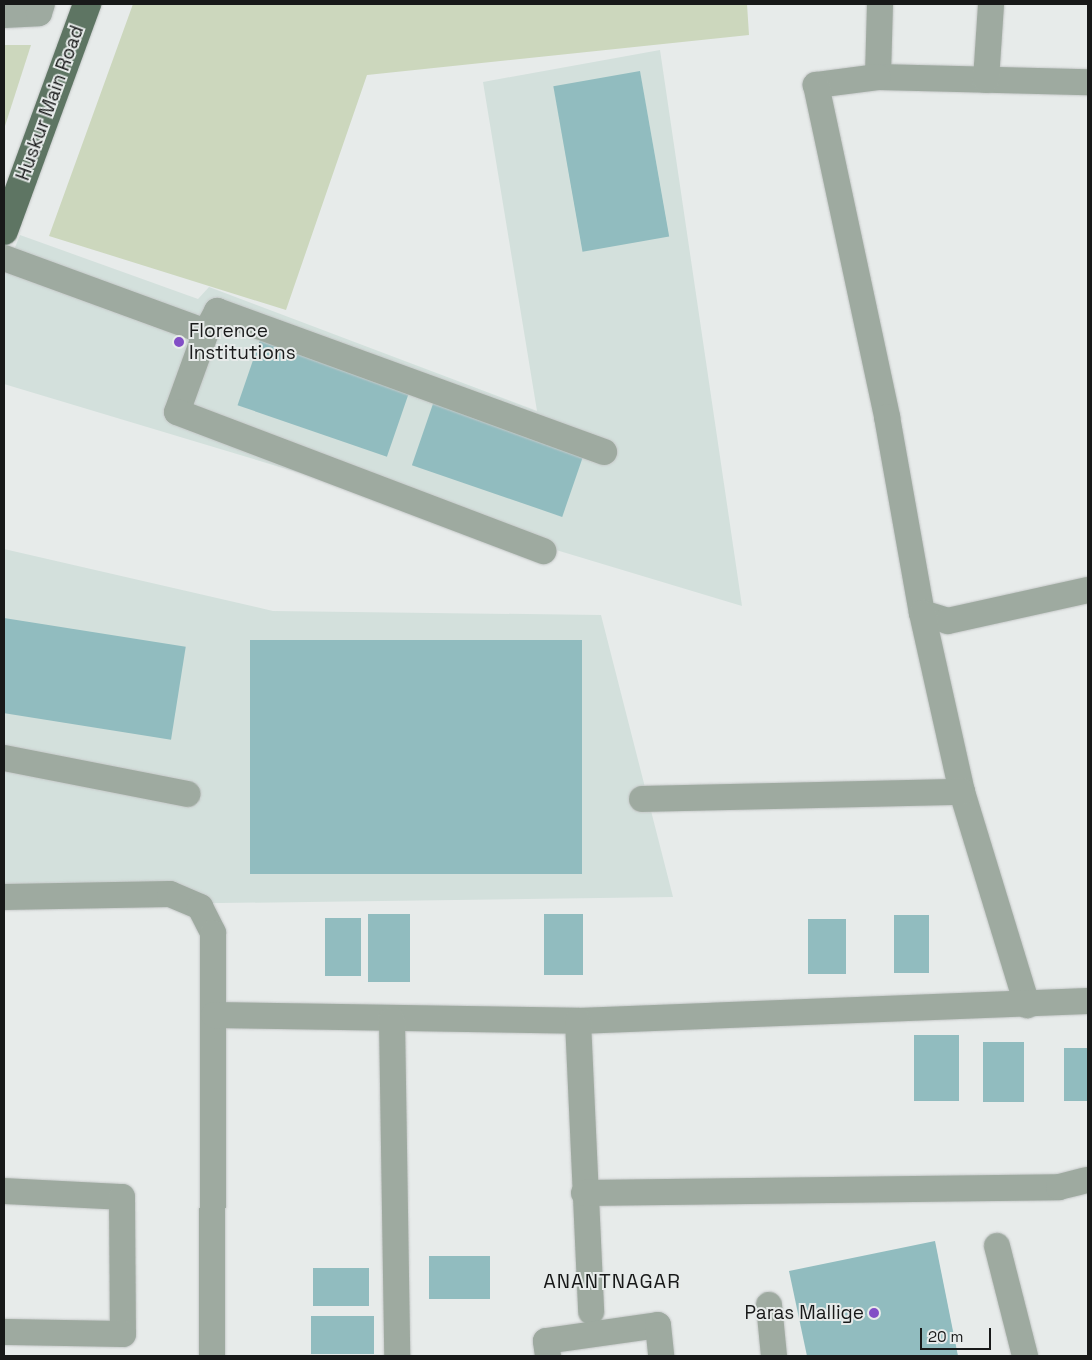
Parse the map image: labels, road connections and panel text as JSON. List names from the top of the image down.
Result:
{
  "streets": {
    "main road": ["Huskur Main Road"]
  },
  "districts": ["ANANTNAGAR"],
  "places": ["Florence Institutions", "Paras Mallige"],
  "scale_bar": "20 m"
}
